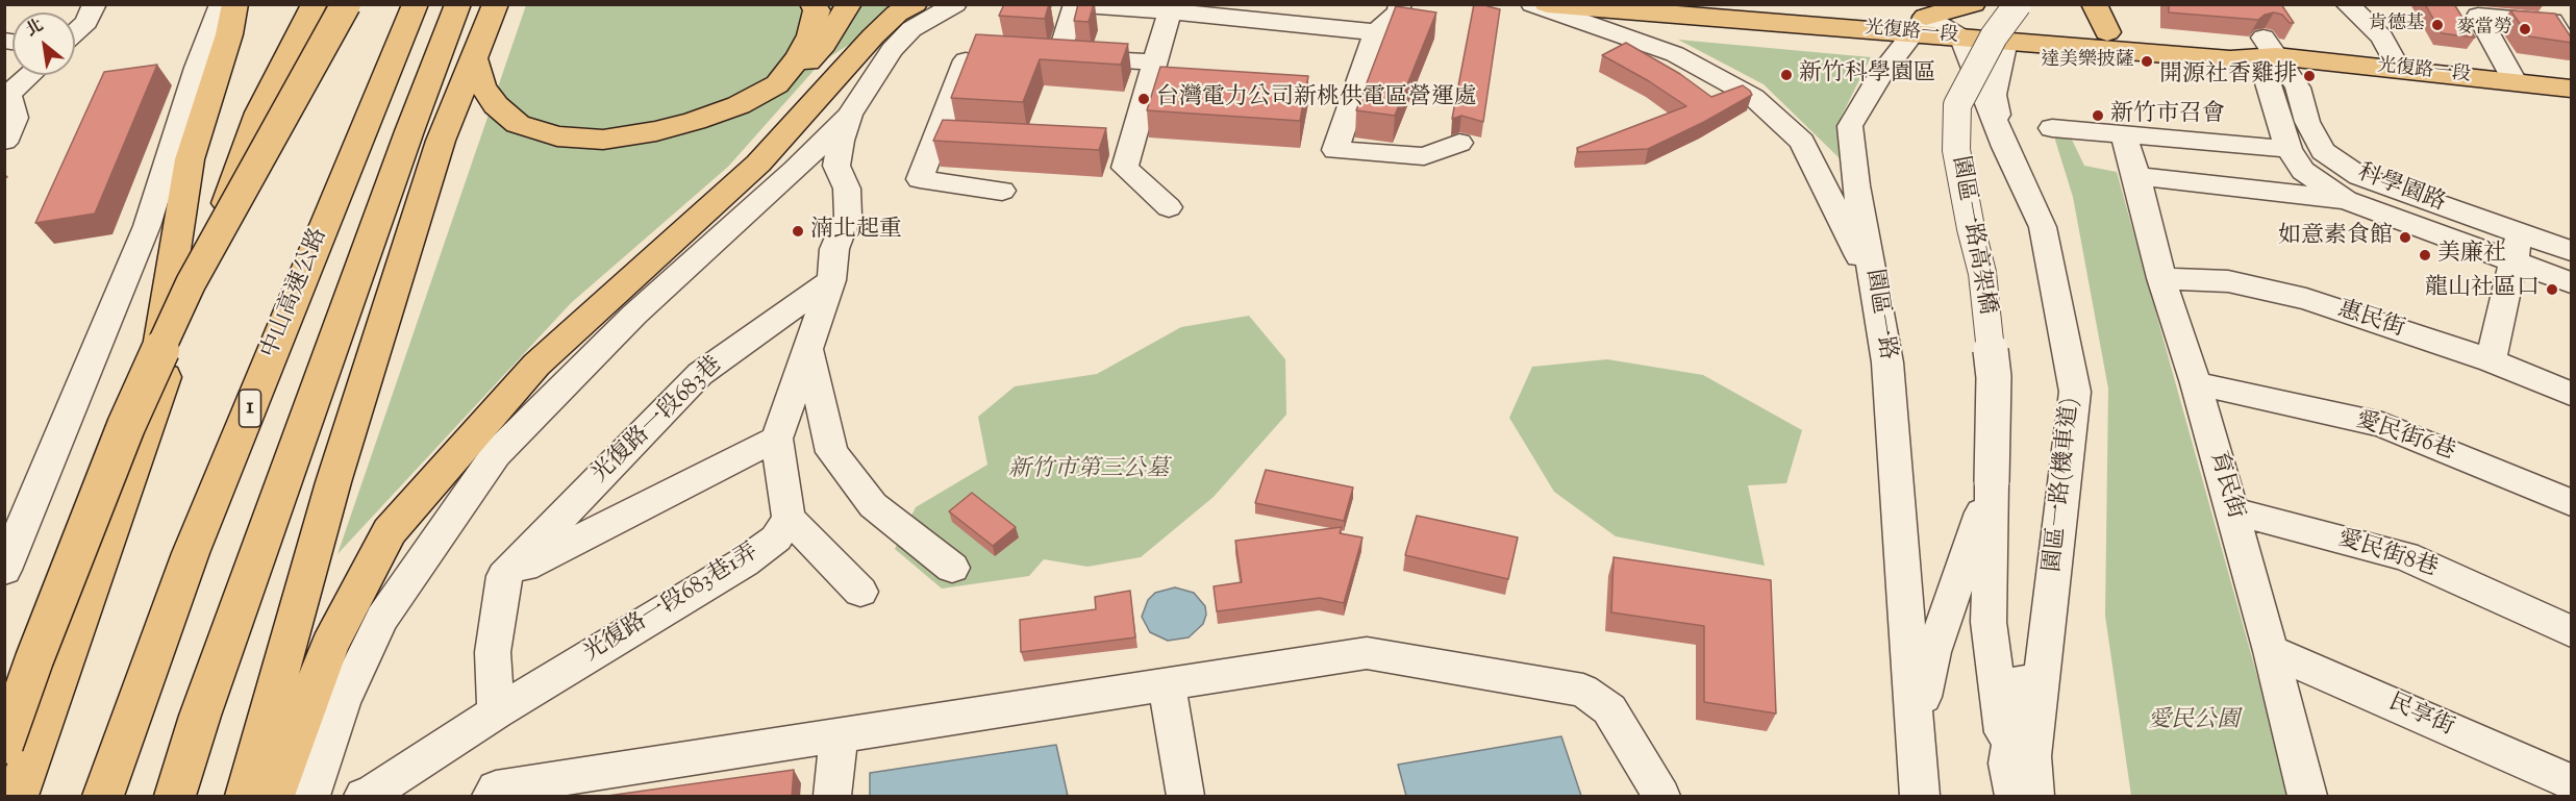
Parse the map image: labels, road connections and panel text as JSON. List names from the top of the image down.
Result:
{
  "streets": {
    "main road": ["光復路一段", "中山高速公路", "1"],
    "street": [
      "科學園路",
      "園區一路高架橋",
      "園區一路",
      "惠民街",
      "光復路一段683巷",
      "愛民街6巷",
      "園區一路(機車道)",
      "育民街",
      "愛民街8巷",
      "光復路一段683巷1弄",
      "民享街"
    ]
  },
  "crossings": [
    ["光復路一段", "科學園路"],
    ["光復路一段", "園區一路"],
    ["科學園路", "育民街"],
    ["惠民街", "育民街"],
    ["愛民街6巷", "育民街"],
    ["育民街", "愛民街8巷"],
    ["育民街", "民享街"]
  ],
  "parks": ["新竹市第三公墓", "愛民公園"],
  "places": [
    "肯德基",
    "麥當勞",
    "達美樂披薩",
    "新竹科學園區",
    "開源社香雞排",
    "台灣電力公司新桃供電區營運處",
    "新竹市召會",
    "湳北起重",
    "如意素食館",
    "美廉社",
    "龍山社區口"
  ],
  "north": "top left"
}
